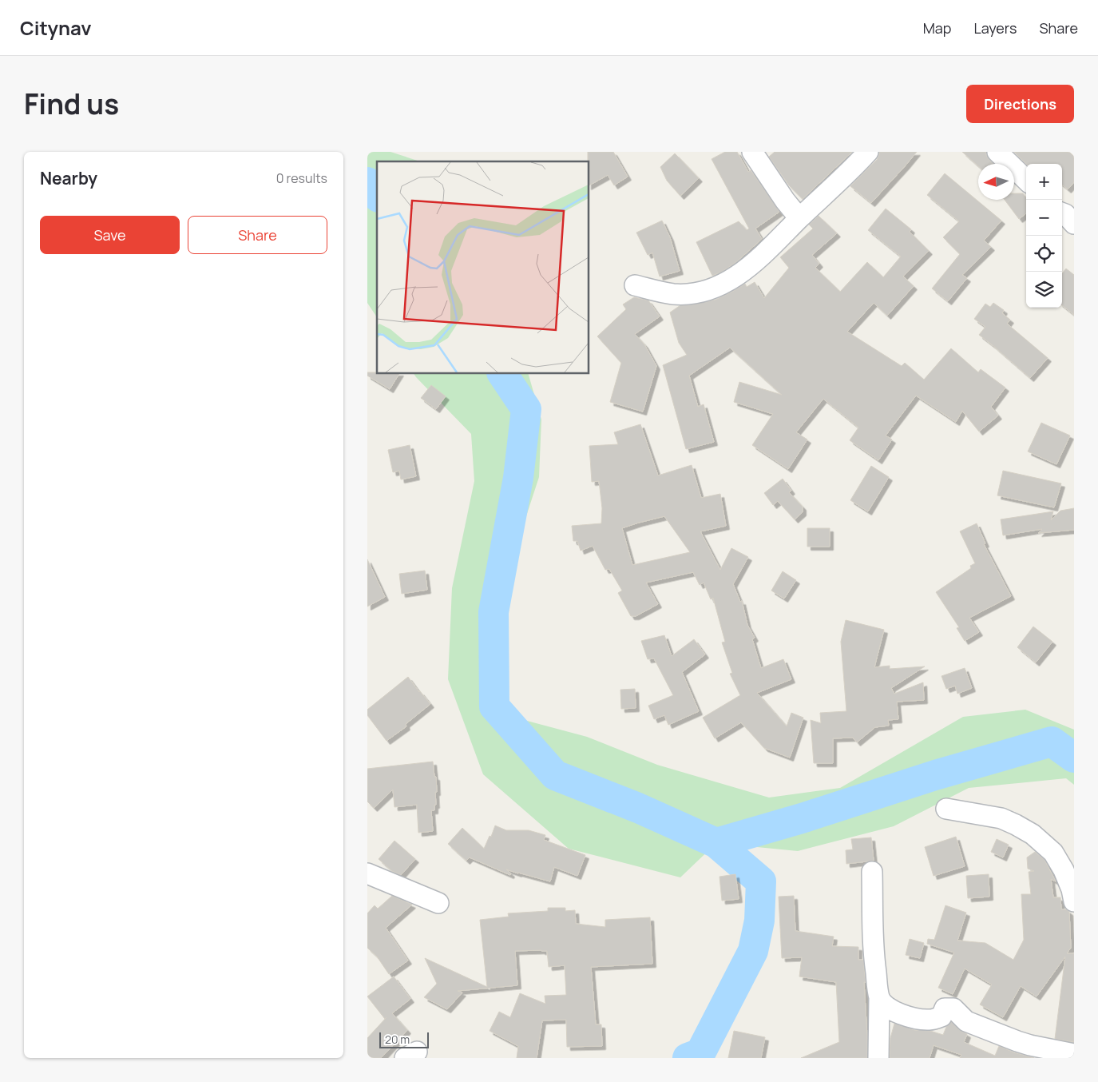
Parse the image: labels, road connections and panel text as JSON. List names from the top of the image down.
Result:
{
  "scale_bar": "20 m",
  "north": "left",
  "page": {
    "header": "Citynav",
    "nav": ["Map", "Layers", "Share"],
    "title": "Find us",
    "buttons": [
      "Directions",
      ["Save", "Share"]
    ],
    "heading": ["Nearby", "0 results"],
    "map_buttons": ["+", "−"],
    "scale": "20 m"
  }
}
